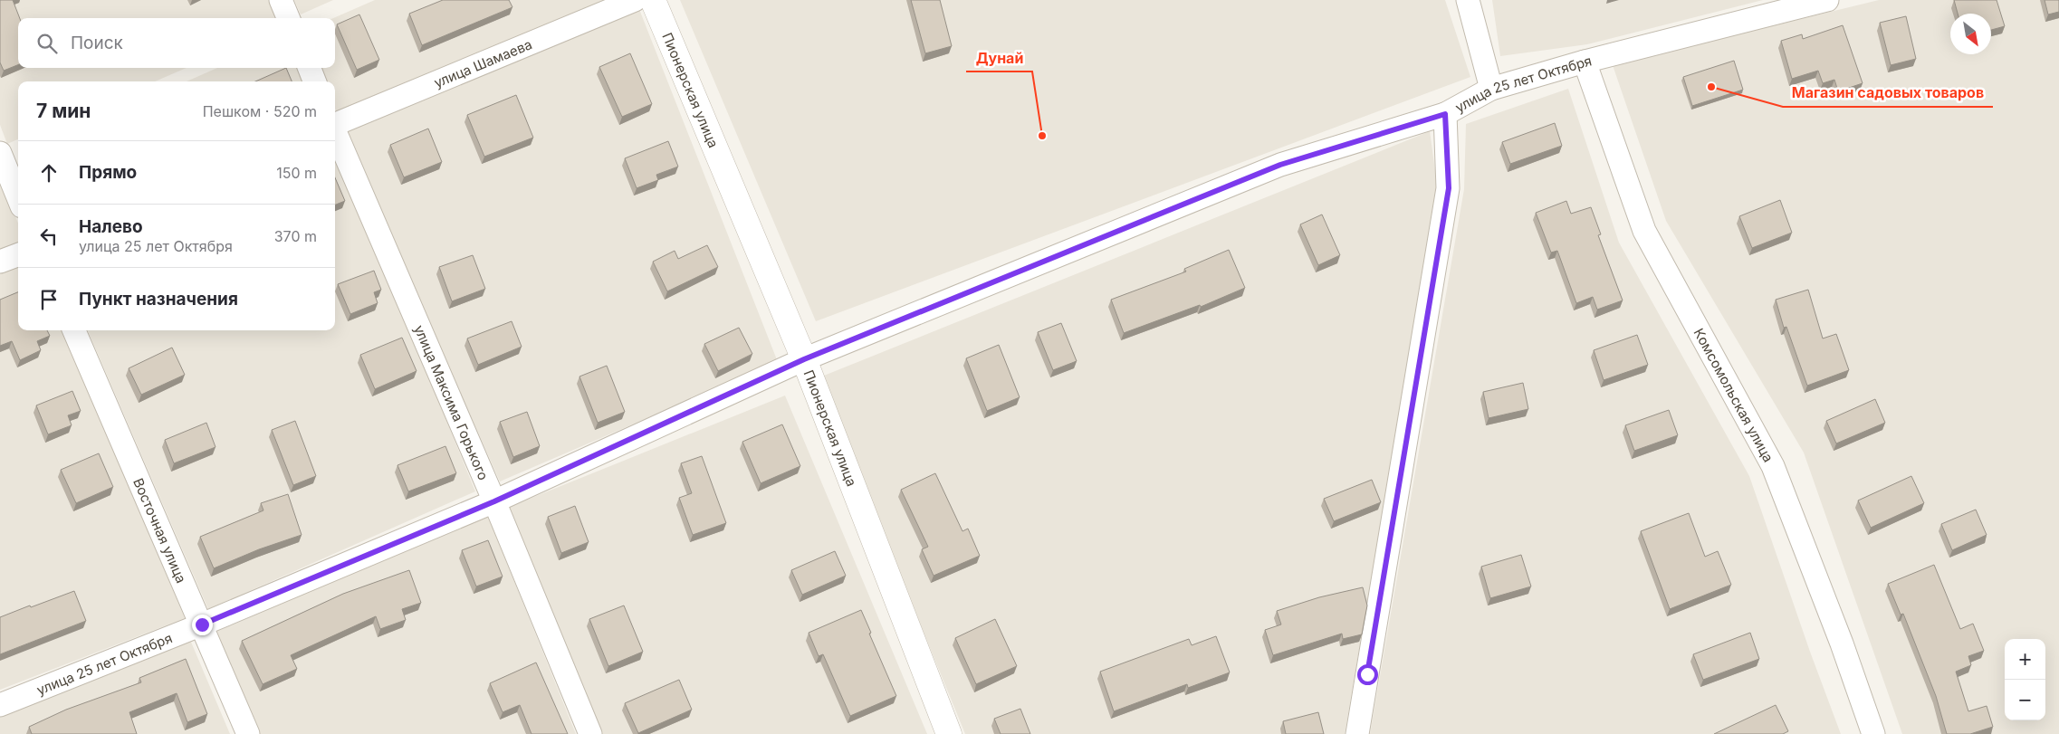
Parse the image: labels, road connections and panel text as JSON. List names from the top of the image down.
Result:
{
  "streets": {
    "street": [
      "улица Шамаева",
      "улица 25 лет Октября",
      "Пионерская улица",
      "Комсомольская улица",
      "улица Максима Горького",
      "Восточная улица"
    ]
  },
  "crossings": [
    ["улица 25 лет Октября", "Пионерская улица"],
    ["улица 25 лет Октября", "Комсомольская улица"],
    ["улица 25 лет Октября", "улица Максима Горького"],
    ["улица 25 лет Октября", "Восточная улица"]
  ],
  "places": ["Магазин садовых товаров", "Дунай"],
  "north": "bottom right",
  "page": {
    "search": "Поиск",
    "heading": ["7 мин", "Пешком · 520 m"],
    "list": [
      ["Прямо", "150 m"],
      ["Налево", "улица 25 лет Октября", "370 m"],
      "Пункт назначения"
    ],
    "map_buttons": ["+", "−"]
  }
}
